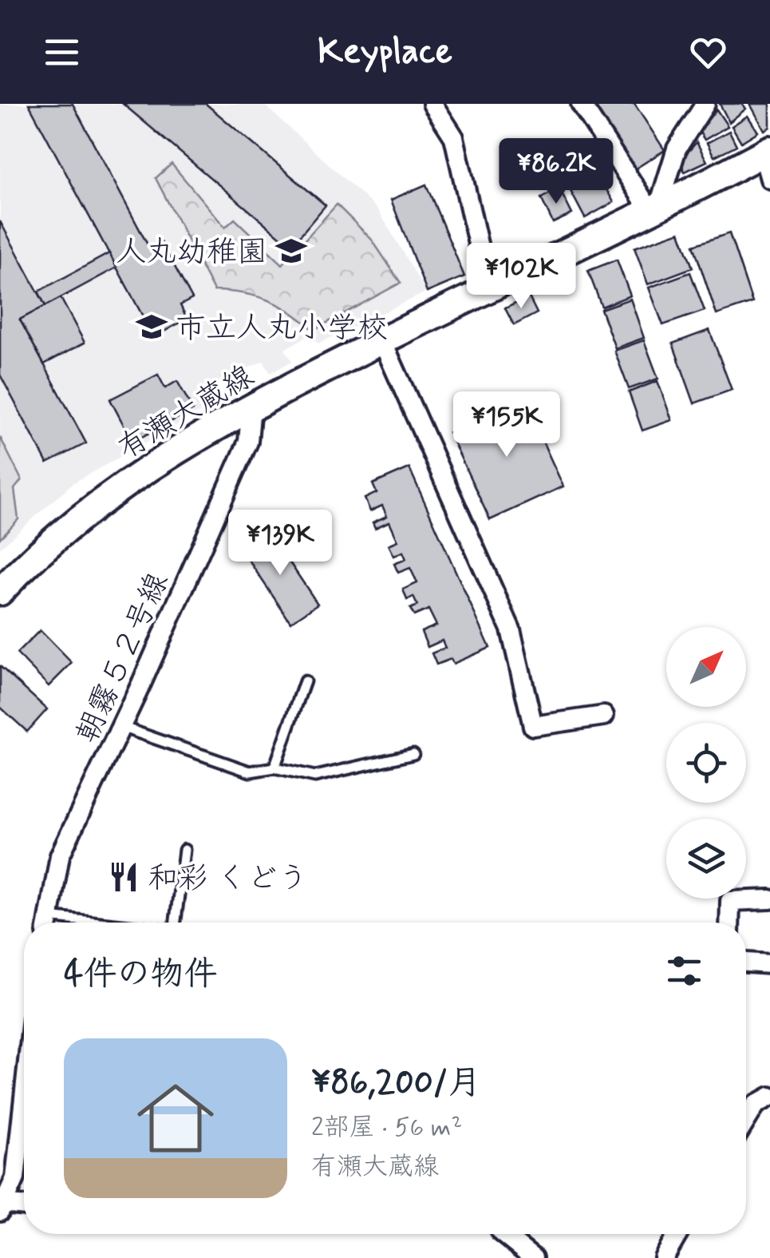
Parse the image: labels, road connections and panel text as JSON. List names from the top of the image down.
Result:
{
  "streets": {
    "main road": ["有瀬大蔵線"],
    "street": ["朝霧５２号線"]
  },
  "crossings": [
    ["有瀬大蔵線", "朝霧５２号線"]
  ],
  "places": {
    "school or university": ["人丸幼稚園", "市立人丸小学校"],
    "restaurant": ["和彩 くどう"]
  },
  "north": "top right",
  "page": {
    "header": "Keyplace",
    "price": [
      "¥86.2K",
      "¥102K",
      "¥155K",
      "¥139K"
    ],
    "heading": "4件の物件",
    "list": [
      {
        "name": "¥86,200/月",
        "note": "2部屋 · 56 m² · 有瀬大蔵線"
      }
    ]
  }
}
